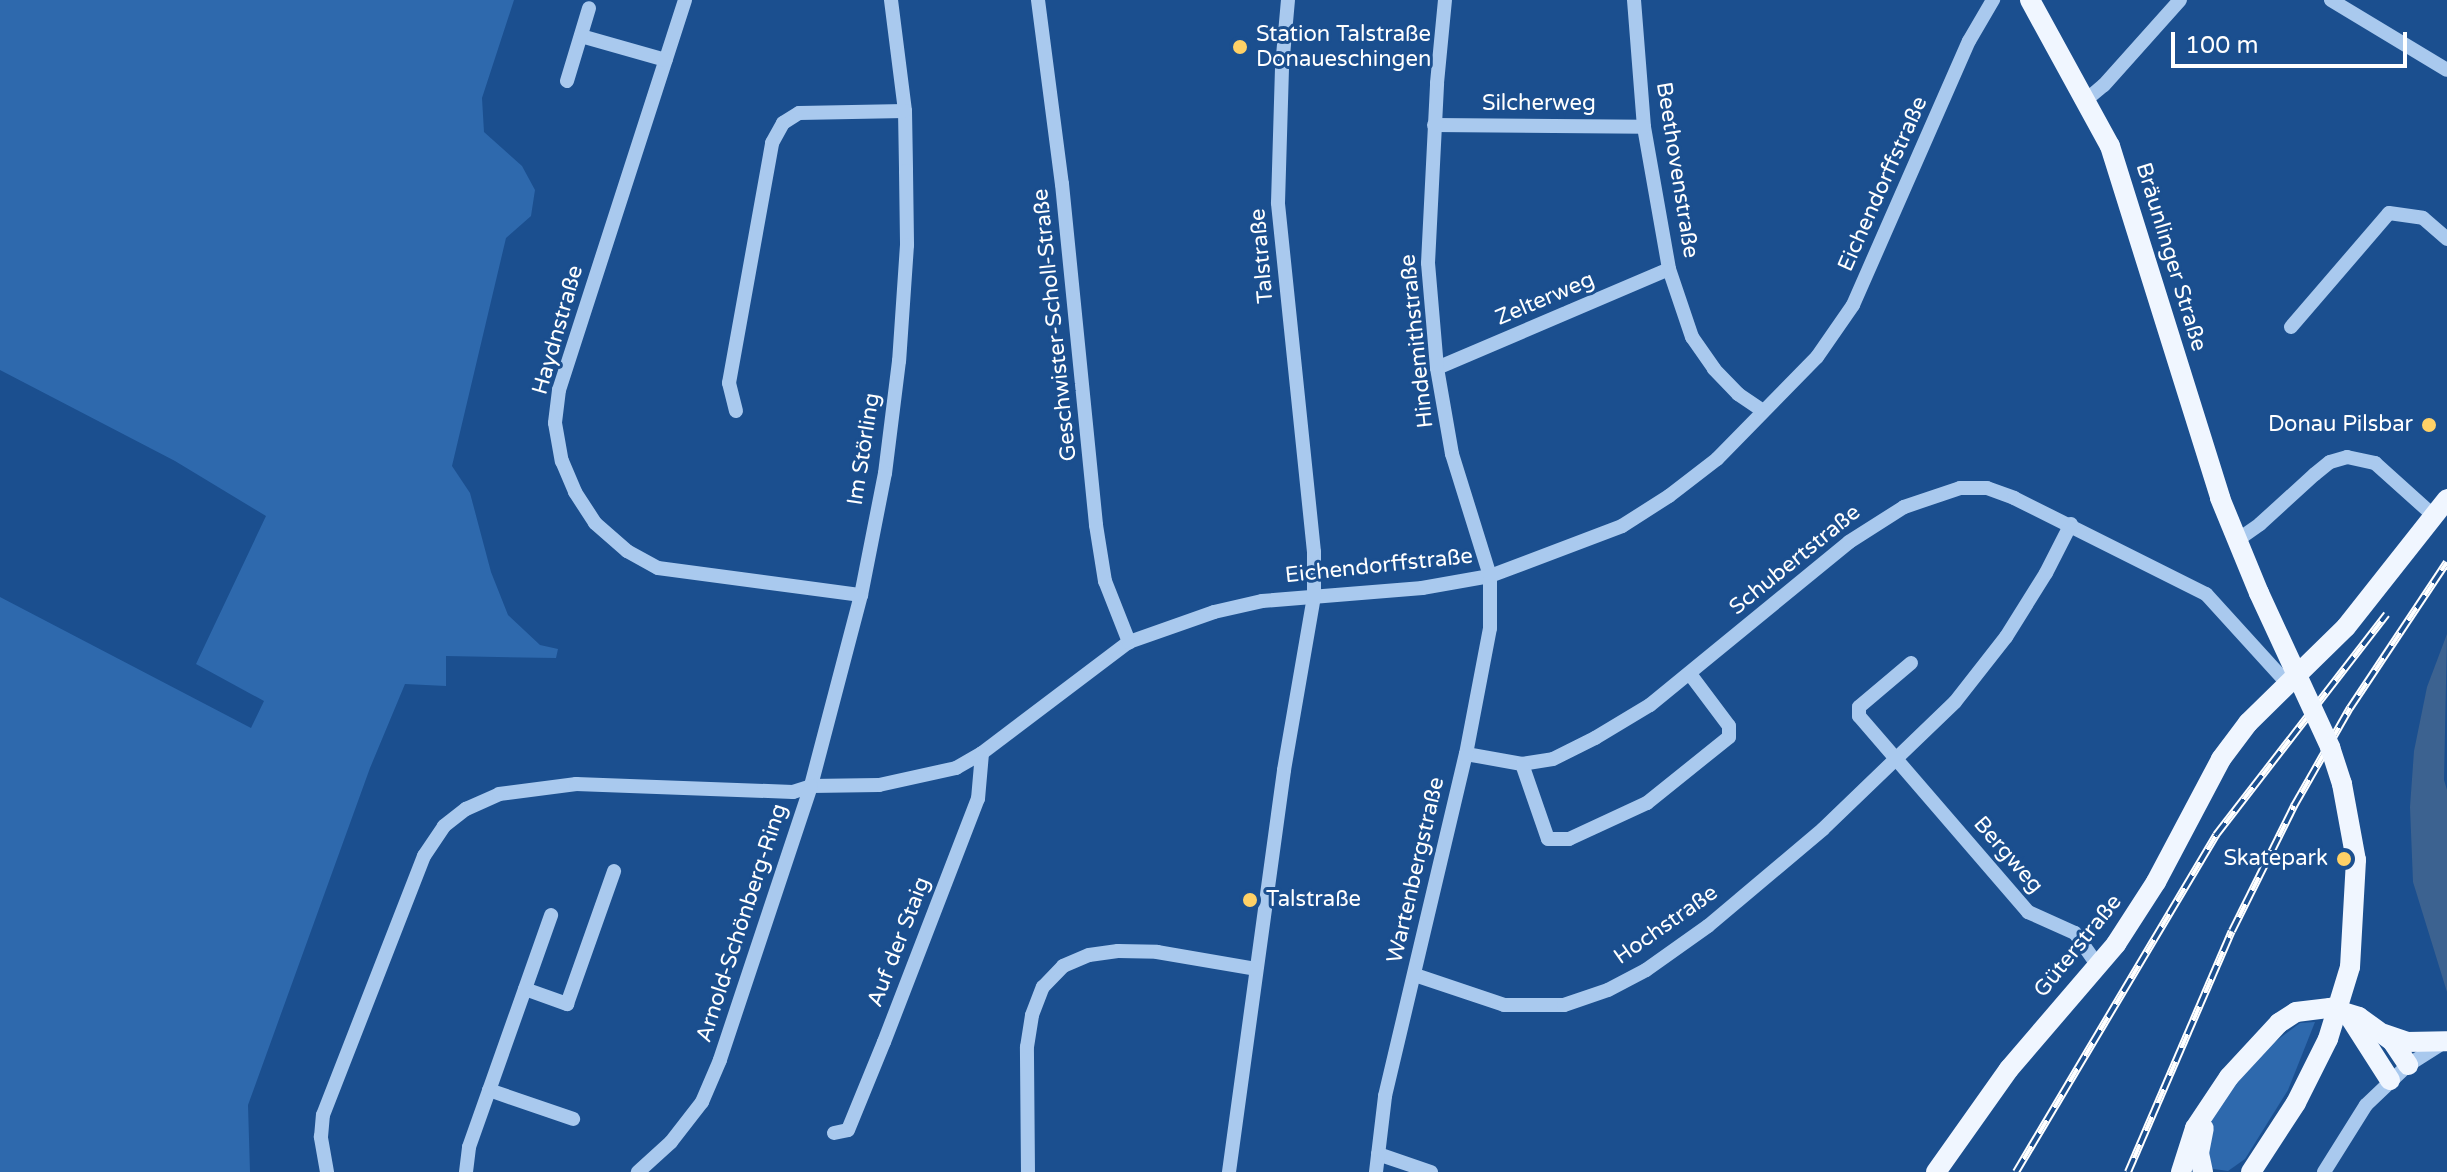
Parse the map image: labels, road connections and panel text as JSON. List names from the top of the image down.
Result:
{
  "streets": {
    "main road": ["Bräunlinger Straße", "Güterstraße"],
    "street": [
      "Silcherweg",
      "Beethovenstraße",
      "Eichendorffstraße",
      "Talstraße",
      "Zelterweg",
      "Geschwister-Scholl-Straße",
      "Haydnstraße",
      "Hindemithstraße",
      "Im Störling",
      "Schubertstraße",
      "Bergweg",
      "Wartenbergstraße",
      "Arnold-Schönberg-Ring",
      "Hochstraße",
      "Auf der Staig"
    ]
  },
  "crossings": [
    ["Silcherweg", "Beethovenstraße"],
    ["Silcherweg", "Hindemithstraße"],
    ["Beethovenstraße", "Eichendorffstraße"],
    ["Beethovenstraße", "Zelterweg"],
    ["Eichendorffstraße", "Talstraße"],
    ["Eichendorffstraße", "Geschwister-Scholl-Straße"],
    ["Eichendorffstraße", "Hindemithstraße"],
    ["Eichendorffstraße", "Im Störling"],
    ["Eichendorffstraße", "Wartenbergstraße"],
    ["Eichendorffstraße", "Arnold-Schönberg-Ring"],
    ["Eichendorffstraße", "Auf der Staig"],
    ["Zelterweg", "Hindemithstraße"],
    ["Haydnstraße", "Im Störling"],
    ["Hindemithstraße", "Wartenbergstraße"],
    ["Im Störling", "Arnold-Schönberg-Ring"],
    ["Schubertstraße", "Wartenbergstraße"],
    ["Schubertstraße", "Hochstraße"],
    ["Schubertstraße", "Güterstraße"],
    ["Bergweg", "Hochstraße"],
    ["Bergweg", "Güterstraße"],
    ["Wartenbergstraße", "Hochstraße"]
  ],
  "places": [
    "Station Talstraße Donaueschingen",
    "Donau Pilsbar",
    "Skatepark",
    "Talstraße"
  ],
  "scale_bar": "100 m"
}
